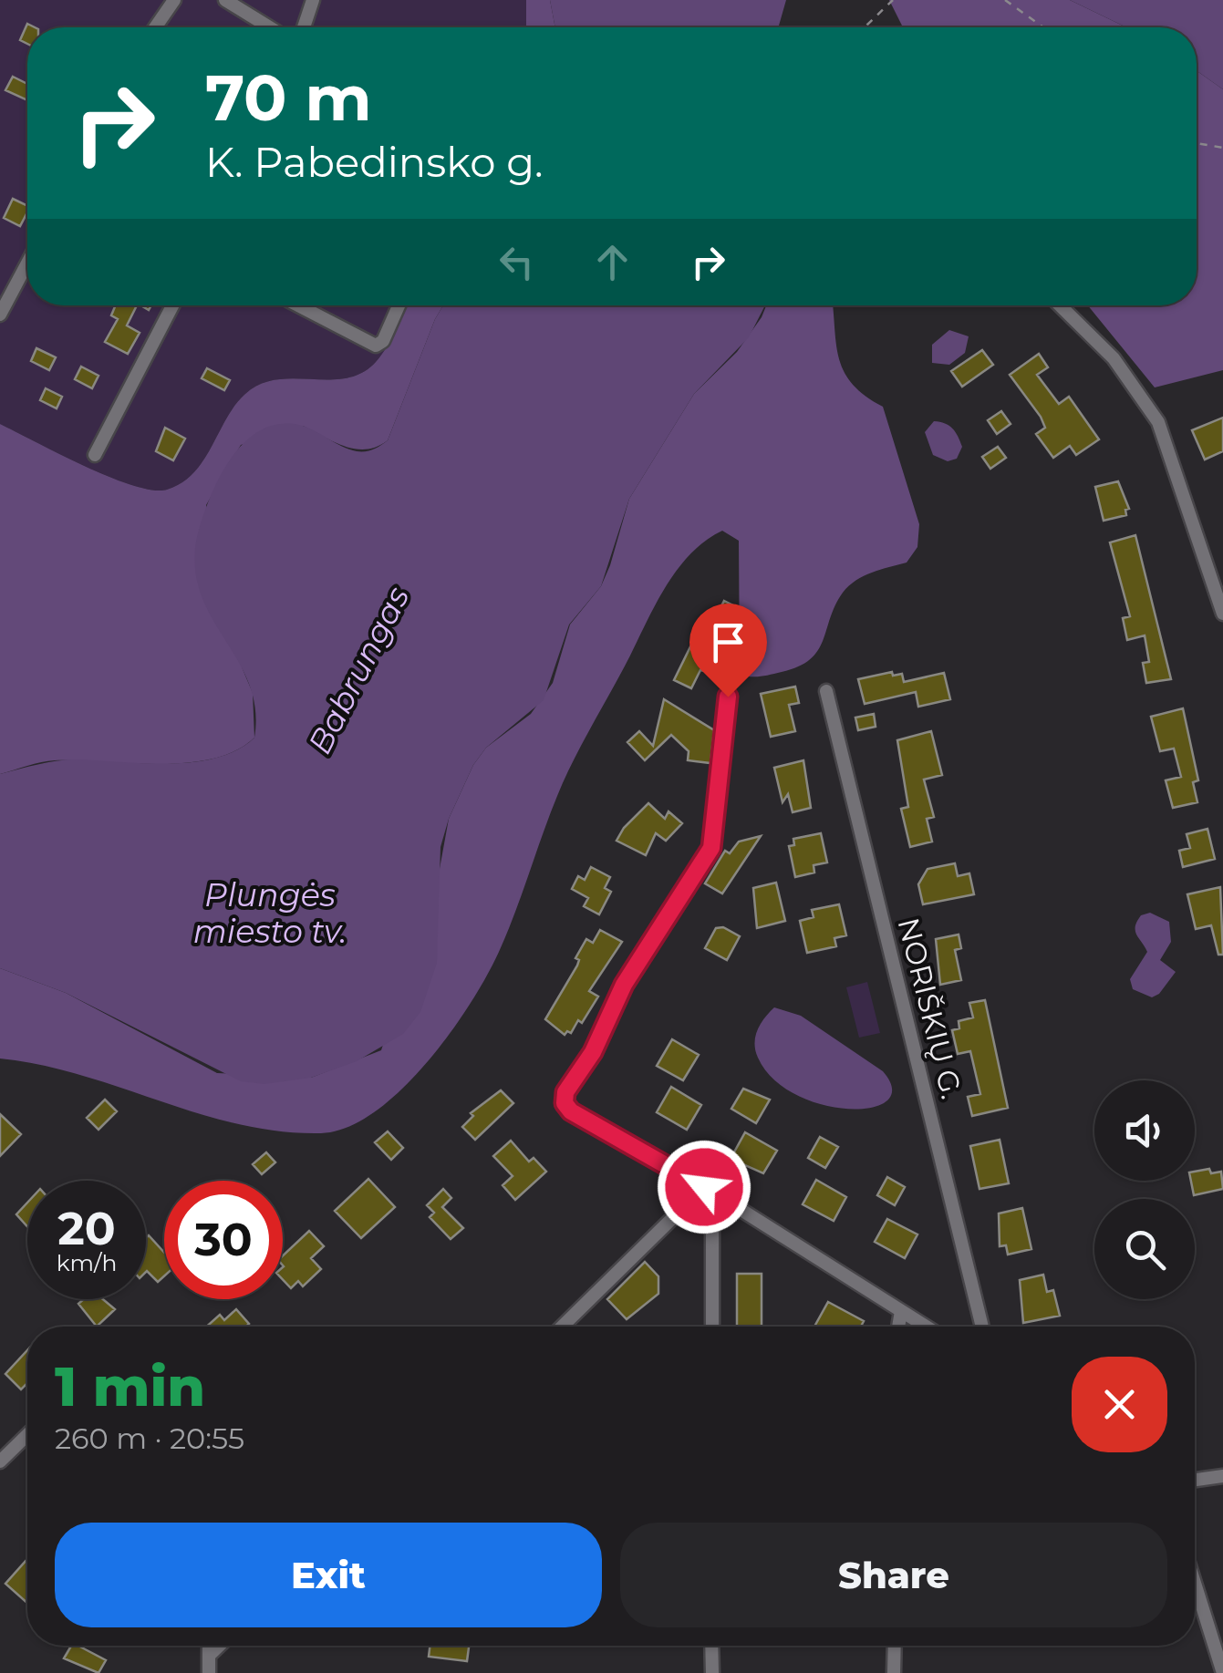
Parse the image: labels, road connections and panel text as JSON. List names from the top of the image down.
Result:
{
  "streets": {
    "street": ["NORIŠKIŲ G."]
  },
  "water": ["Babrungas", "Plungės miesto tv."],
  "page": {
    "turn": ["70 m", "K. Pabedinsko g."],
    "speed": "20 km/h",
    "limit": "30",
    "heading": ["1 min", "260 m · 20:55"],
    "buttons": ["Exit", "Share"]
  }
}
